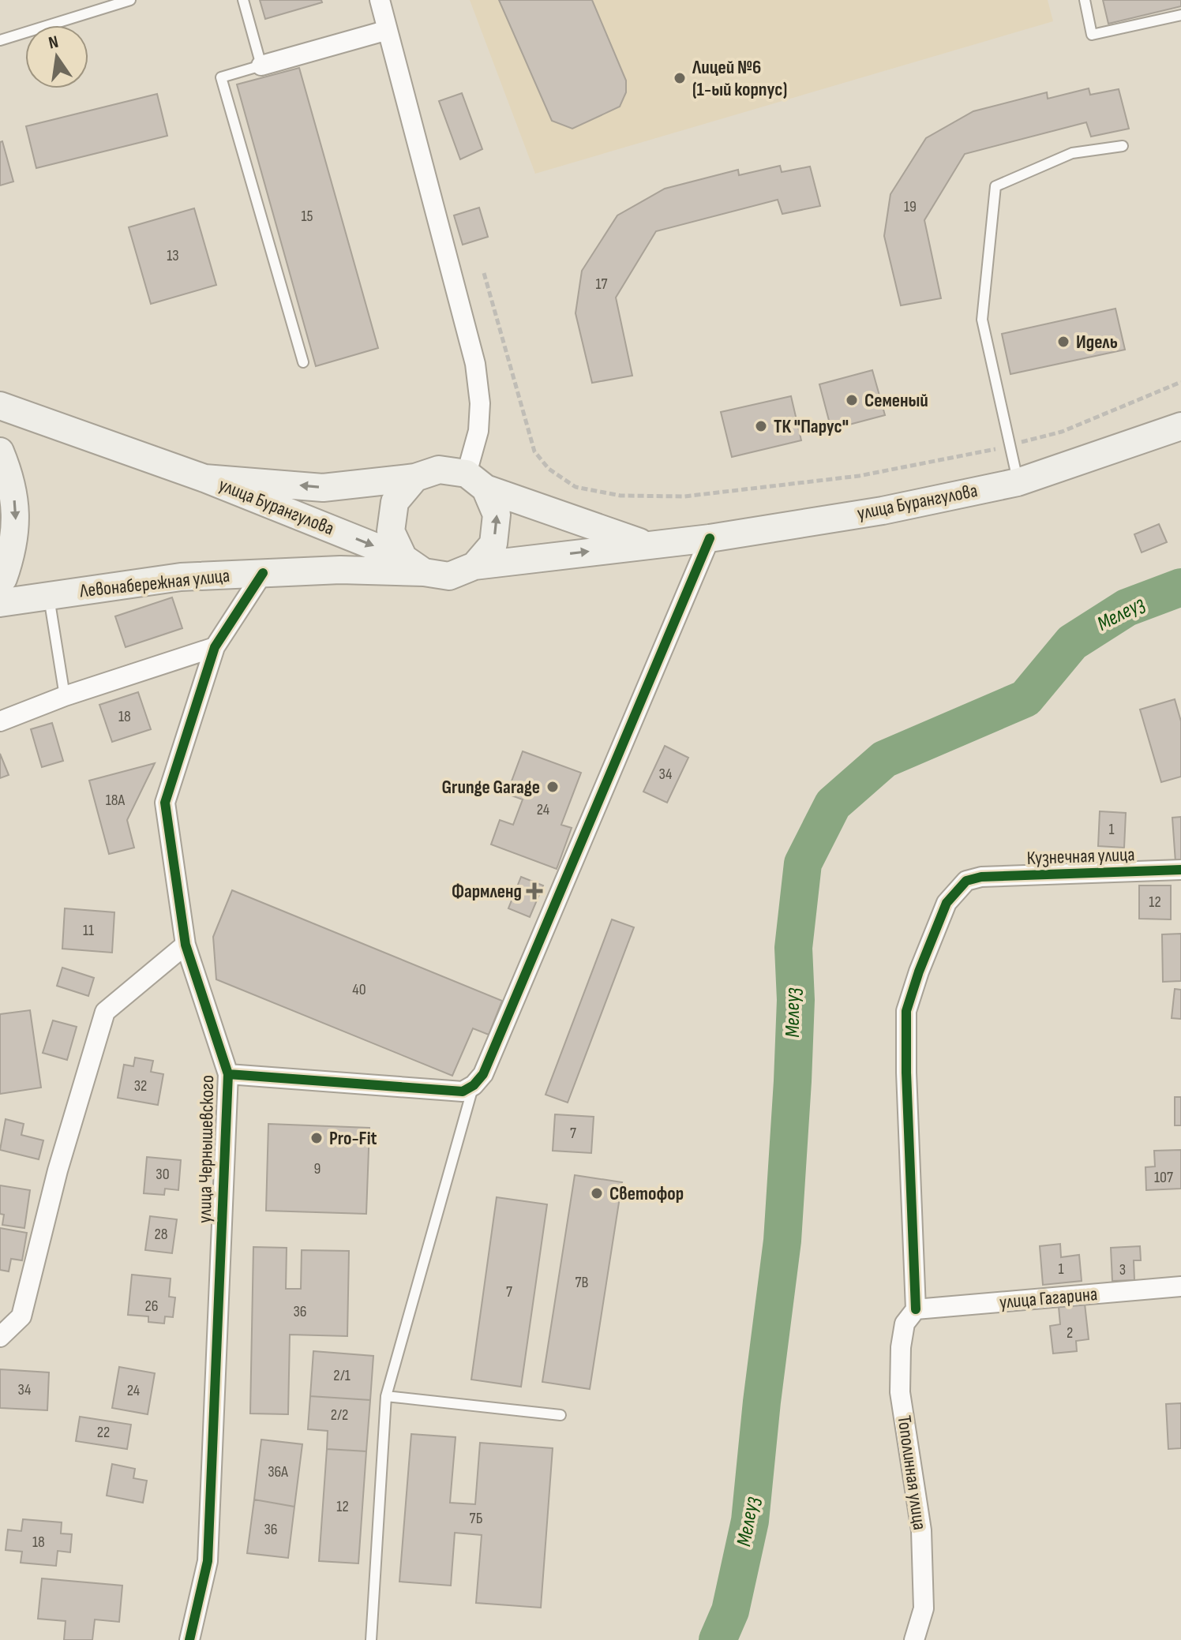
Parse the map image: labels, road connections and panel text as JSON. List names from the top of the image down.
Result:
{
  "streets": {
    "main road": ["улица Бурангулова", "Левонабережная улица"],
    "street": [
      "Кузнечная улица",
      "улица Чернышевского",
      "улица Гагарина",
      "Тополинная улица"
    ]
  },
  "crossings": [
    ["улица Бурангулова", "Левонабережная улица"],
    ["Левонабережная улица", "улица Чернышевского"],
    ["Кузнечная улица", "улица Гагарина"],
    ["Кузнечная улица", "Тополинная улица"],
    ["улица Гагарина", "Тополинная улица"]
  ],
  "water": ["Мелеуз"],
  "places": {
    "other": [
      "Лицей №6 (1-ый корпус)",
      "Идель",
      "Семеный",
      "ТК \"Парус\"",
      "Grunge Garage",
      "Pro-Fit",
      "Светофор"
    ],
    "health": ["Фармленд"]
  },
  "house_numbers": [
    "19",
    "15",
    "13",
    "17",
    "18",
    "34",
    "18А",
    "24",
    "1",
    "12",
    "11",
    "40",
    "32",
    "7",
    "9",
    "30",
    "107",
    "28",
    "1",
    "3",
    "7В",
    "7",
    "26",
    "36",
    "2",
    "2/1",
    "34",
    "24",
    "2/2",
    "22",
    "36А",
    "12",
    "7Б",
    "36",
    "18"
  ],
  "north": "top"
}
